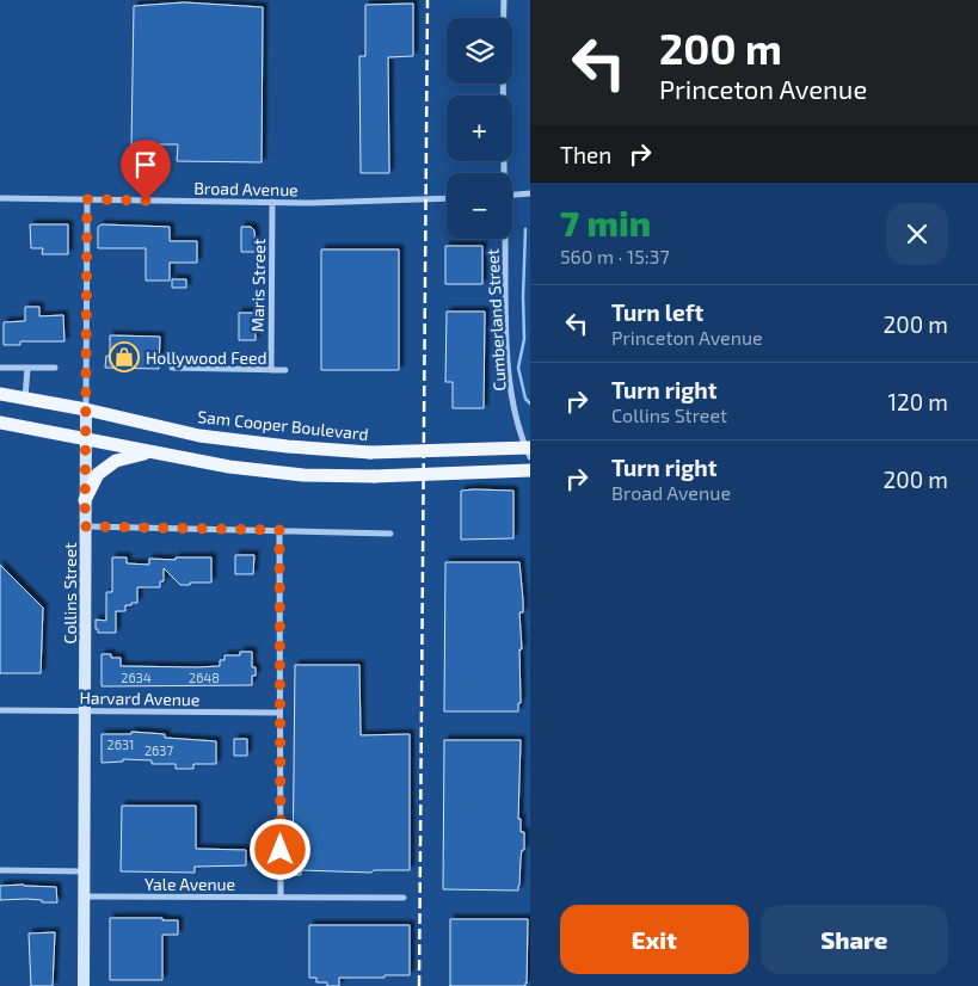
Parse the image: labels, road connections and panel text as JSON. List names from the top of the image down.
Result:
{
  "streets": {
    "main road": ["Sam Cooper Boulevard"],
    "street": [
      "Broad Avenue",
      "Maris Street",
      "Cumberland Street",
      "Collins Street",
      "Harvard Avenue",
      "Yale Avenue"
    ]
  },
  "crossings": [
    ["Broad Avenue", "Maris Street"],
    ["Broad Avenue", "Collins Street"],
    ["Sam Cooper Boulevard", "Collins Street"],
    ["Collins Street", "Harvard Avenue"],
    ["Collins Street", "Yale Avenue"]
  ],
  "places": {
    "shop": ["Hollywood Feed"]
  },
  "house_numbers": [
    "2634",
    "2648",
    "2631",
    "2637"
  ],
  "page": {
    "turn": ["200 m", "Princeton Avenue"],
    "map_buttons": ["+", "−"],
    "then": "Then",
    "heading": ["7 min", "560 m · 15:37"],
    "list": [
      {
        "name": "Turn left",
        "note": "Princeton Avenue",
        "value": "200 m"
      },
      {
        "name": "Turn right",
        "note": "Collins Street",
        "value": "120 m"
      },
      {
        "name": "Turn right",
        "note": "Broad Avenue",
        "value": "200 m"
      }
    ],
    "buttons": ["Exit", "Share"]
  }
}
